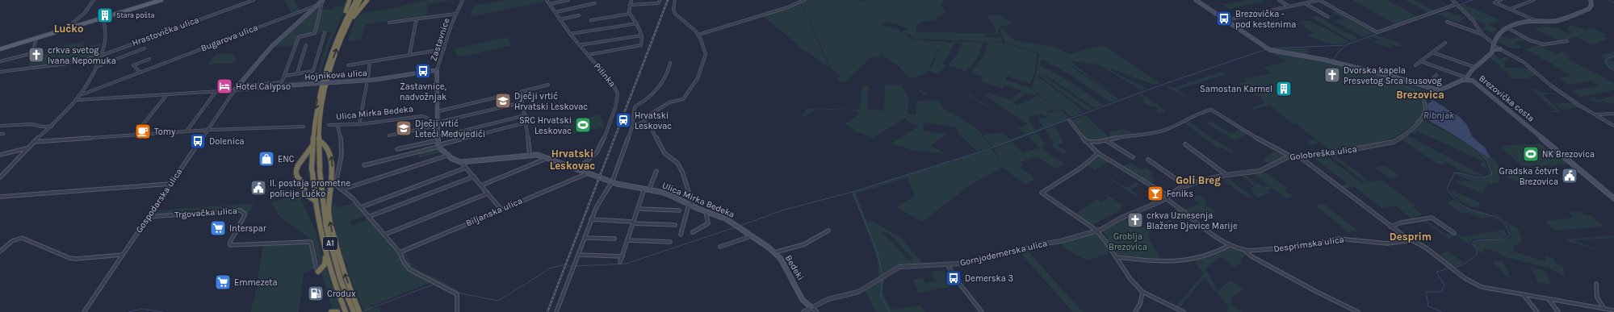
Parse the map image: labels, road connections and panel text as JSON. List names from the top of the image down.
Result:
{
  "streets": {
    "highway": ["A1"],
    "main road": [
      "Zastavnice",
      "Hojnikova ulica",
      "Brezovička cesta",
      "Ulica Mirka Bedeka",
      "Bedeki"
    ],
    "street": [
      "Hrastovička ulica",
      "Bugarova ulica",
      "Pilinka",
      "Golobreška ulica",
      "Gospodarska ulica",
      "Biljanska ulica",
      "Trgovačka ulica",
      "Desprimska ulica",
      "Gornjodemerska ulica"
    ]
  },
  "crossings": [
    ["Zastavnice", "Hojnikova ulica"],
    ["Zastavnice", "Ulica Mirka Bedeka"],
    ["Hojnikova ulica", "Gospodarska ulica"],
    ["Pilinka", "Ulica Mirka Bedeka"],
    ["Brezovička cesta", "Golobreška ulica"],
    ["Ulica Mirka Bedeka", "Biljanska ulica"],
    ["Ulica Mirka Bedeka", "Bedeki"],
    ["Golobreška ulica", "Desprimska ulica"],
    ["Golobreška ulica", "Gornjodemerska ulica"],
    ["Gospodarska ulica", "Trgovačka ulica"],
    ["Gornjodemerska ulica", "Bedeki"]
  ],
  "districts": [
    "Lučko",
    "Brezovica",
    "Hrvatski Leskovac",
    "Goli Breg",
    "Desprim"
  ],
  "water": ["Ribnjak"],
  "parks": ["Groblja Brezovica"],
  "places": {
    "building": ["Stara pošta", "Samostan Karmel"],
    "bus stop": [
      "Brezovička - pod kestenima",
      "Zastavnice, nadvožnjak",
      "Dolenica",
      "Demerska 3"
    ],
    "church": ["crkva svetog Ivana Nepomuka", "Dvorska kapela Presvetog Srca Isusovog", "crkva Uznesenja Blažene Djevice Marije"],
    "hotel": ["Hotel Calypso"],
    "school or university": ["Dječji vrtić Hrvatski Leskovac", "Dječji vrtić Leteći Medvjedići"],
    "station": ["Hrvatski Leskovac"],
    "sports": ["SRC Hrvatski Leskovac", "NK Brezovica"],
    "cafe": ["Tomy"],
    "shop": ["ENC"],
    "public building": ["Gradska četvrt Brezovica", "II. postaja prometne policije Lučko"],
    "bar": ["Feniks"],
    "supermarket": ["Interspar", "Emmezeta"],
    "fuel station": ["Crodux"]
  }
}
